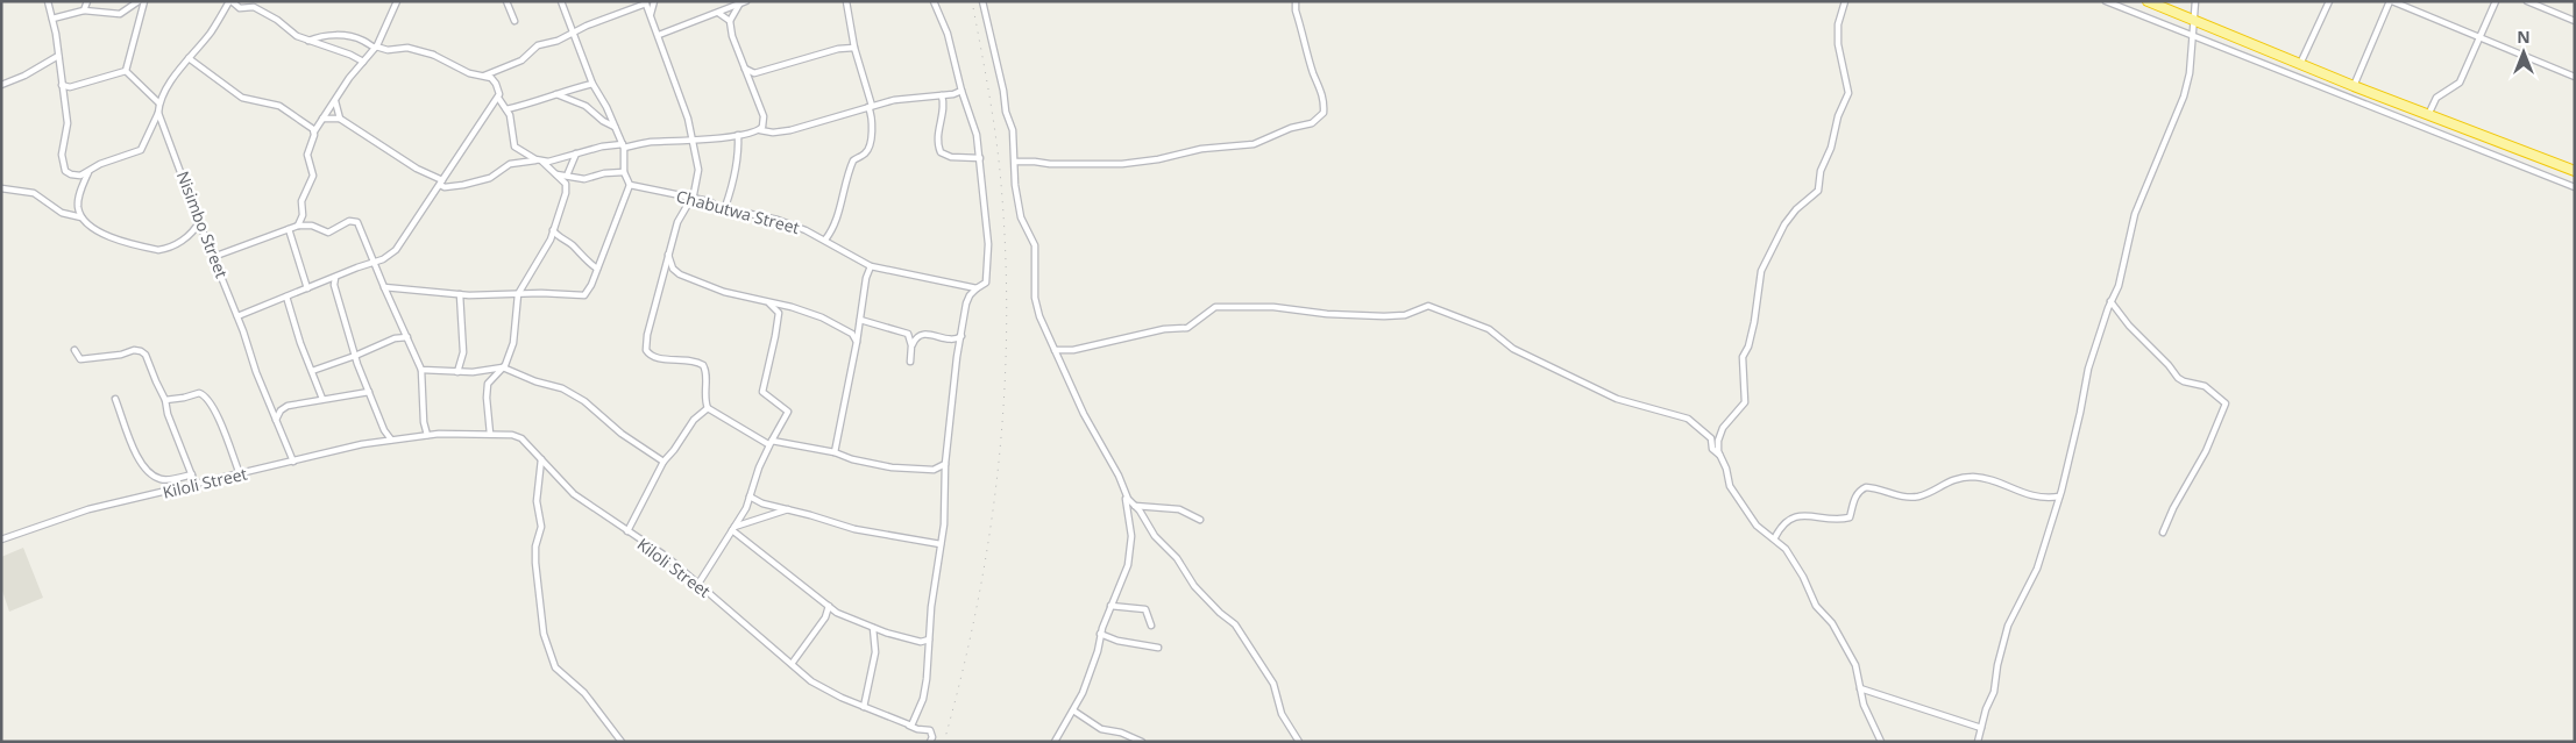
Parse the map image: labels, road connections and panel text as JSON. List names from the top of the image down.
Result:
{
  "streets": {
    "street": ["Chabutwa Street", "Nisimbo Street", "Kiloli Street"]
  },
  "crossings": [
    ["Nisimbo Street", "Kiloli Street"]
  ],
  "north": "top"
}
